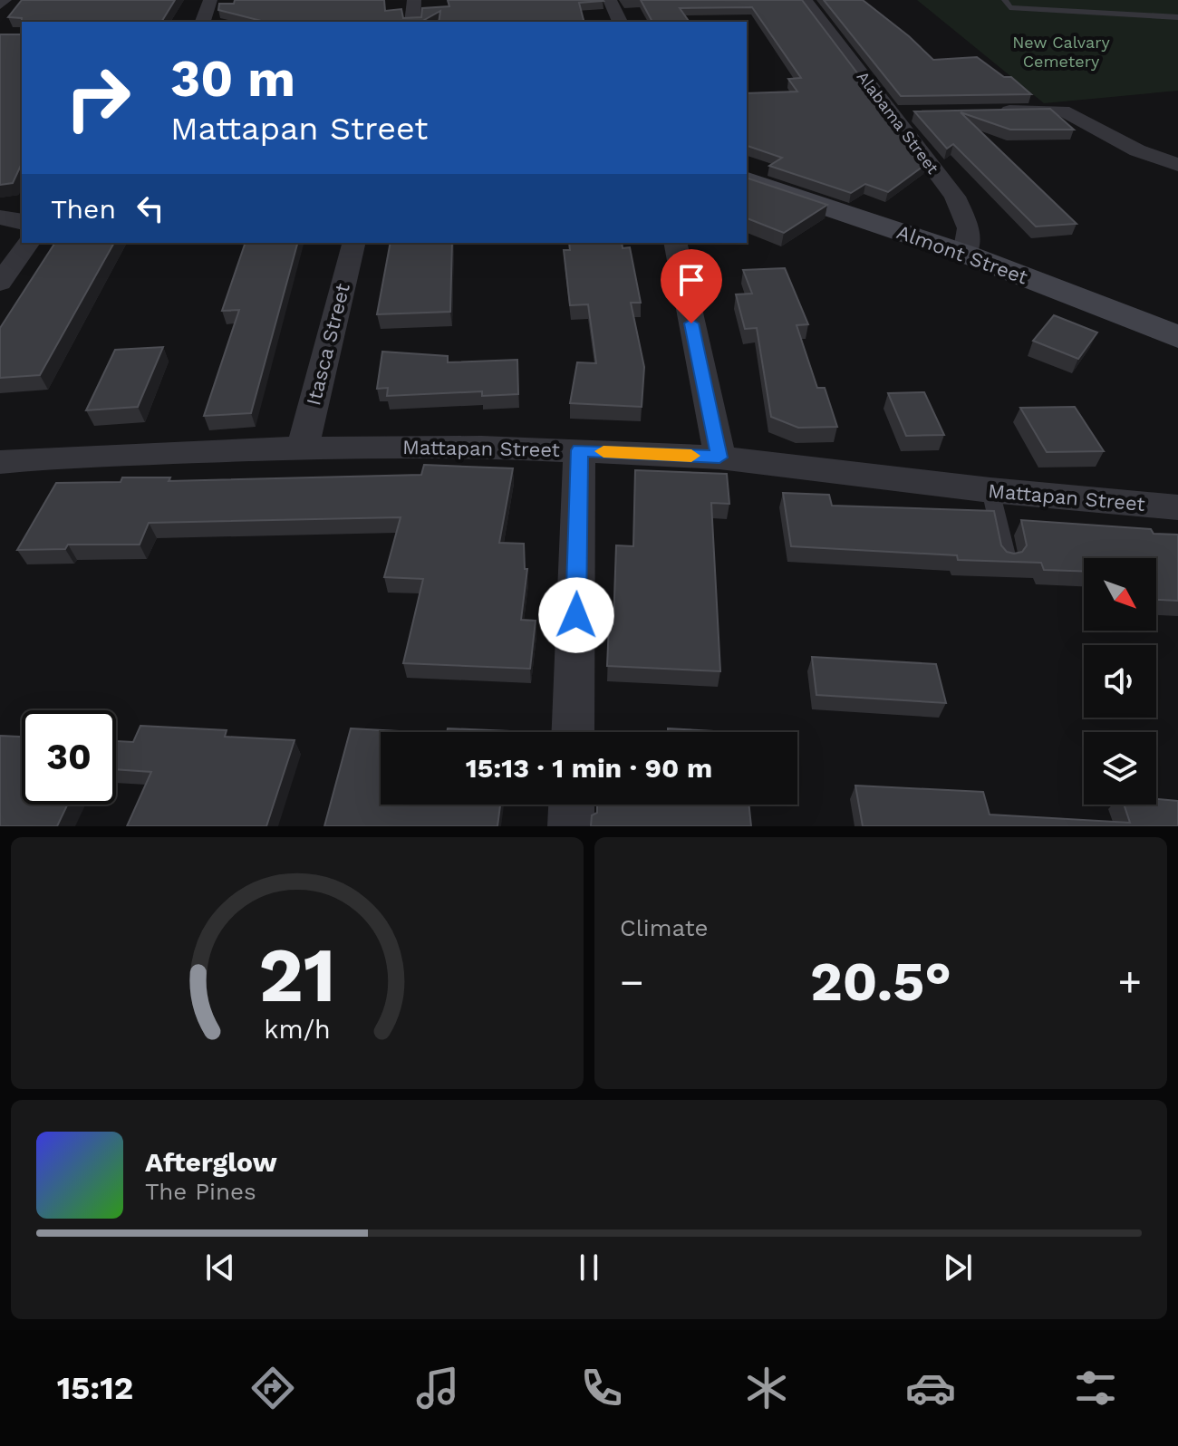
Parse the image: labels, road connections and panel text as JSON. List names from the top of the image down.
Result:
{
  "streets": {
    "street": [
      "Alabama Street",
      "Almont Street",
      "Itasca Street",
      "Mattapan Street"
    ]
  },
  "crossings": [
    ["Alabama Street", "Almont Street"],
    ["Itasca Street", "Mattapan Street"]
  ],
  "parks": ["New Calvary Cemetery"],
  "north": "bottom right",
  "page": {
    "turn": ["30 m", "Mattapan Street"],
    "then": "Then",
    "limit": "30",
    "trip": "15:13 · 1 min · 90 m",
    "tile": "Climate",
    "heat": ["−", "20.5°", "+"],
    "song": ["Afterglow", "The Pines"],
    "tabs": "15:12",
    "gauge": ["21", "km/h"]
  }
}
